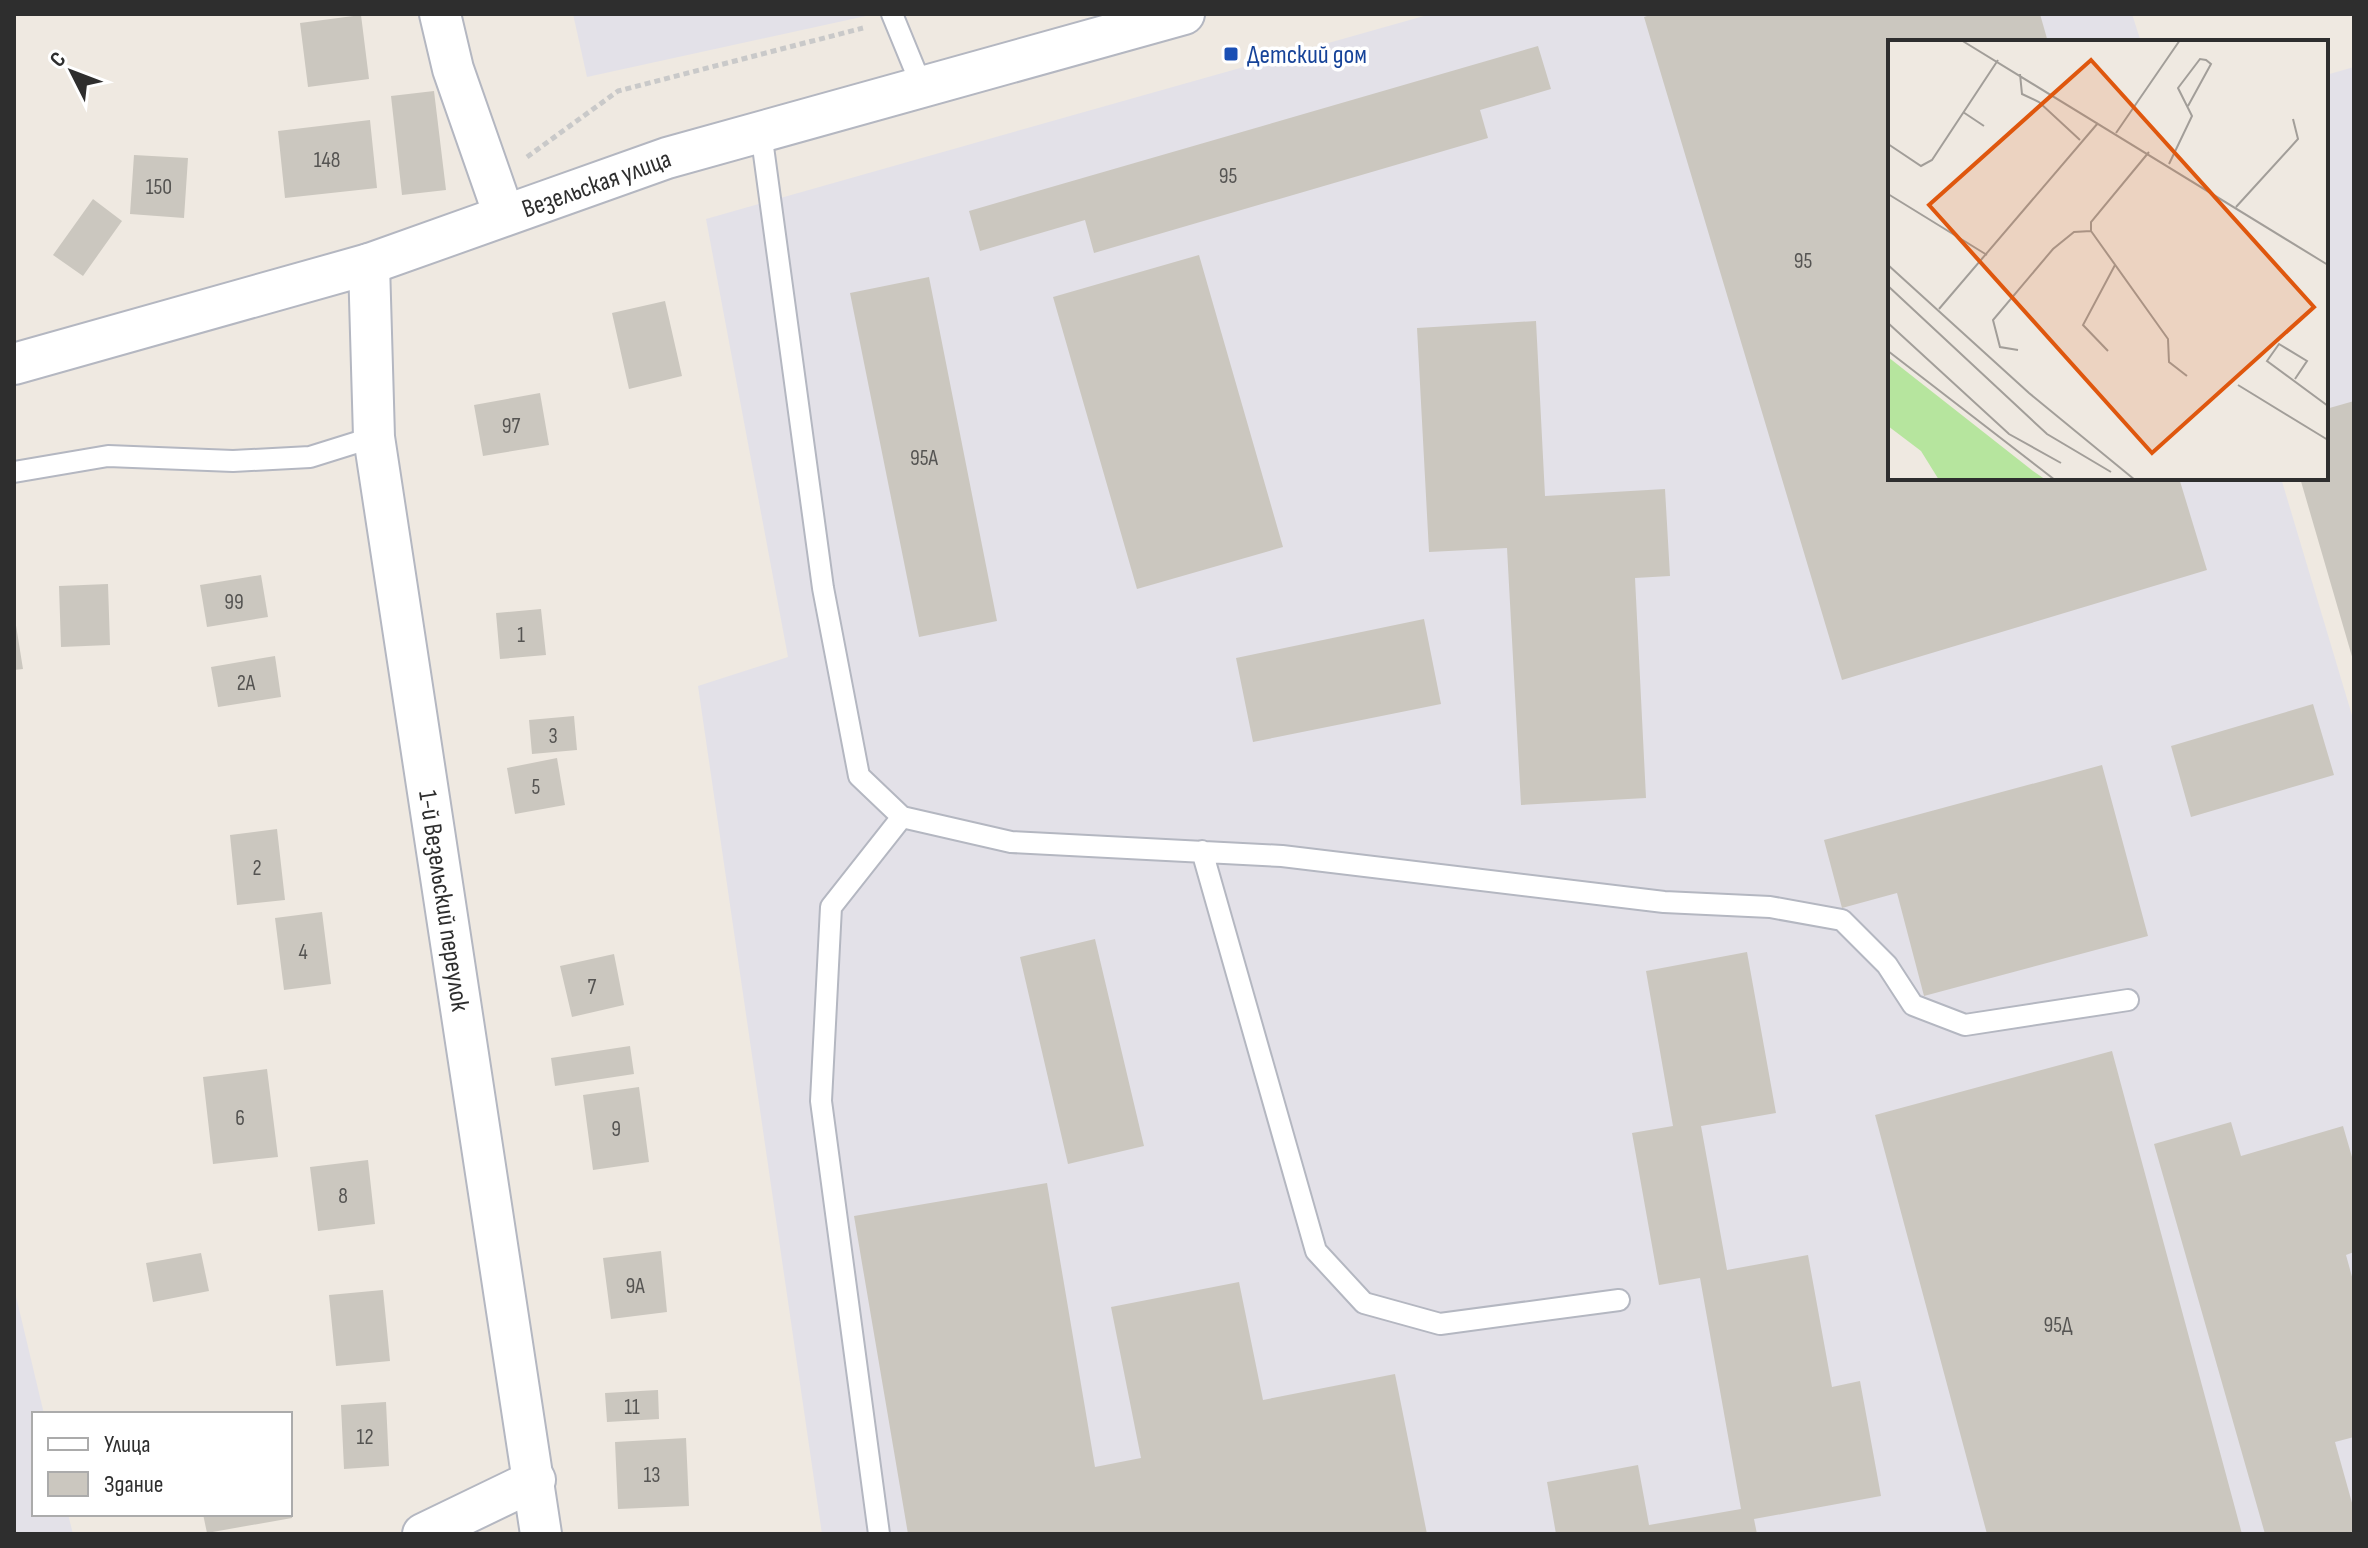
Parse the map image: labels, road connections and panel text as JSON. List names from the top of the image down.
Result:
{
  "streets": {
    "street": ["Везельская улица", "1-й Везельский переулок"]
  },
  "crossings": [
    ["Везельская улица", "1-й Везельский переулок"]
  ],
  "places": {
    "transit": ["Детский дом"]
  },
  "house_numbers": [
    "148",
    "95",
    "150",
    "95",
    "97",
    "95А",
    "99",
    "1",
    "2А",
    "3",
    "5",
    "2",
    "4",
    "7",
    "6",
    "9",
    "8",
    "9А",
    "95Д",
    "11",
    "12",
    "13"
  ],
  "legend": ["Улица", "Здание"],
  "north": "top left"
}
